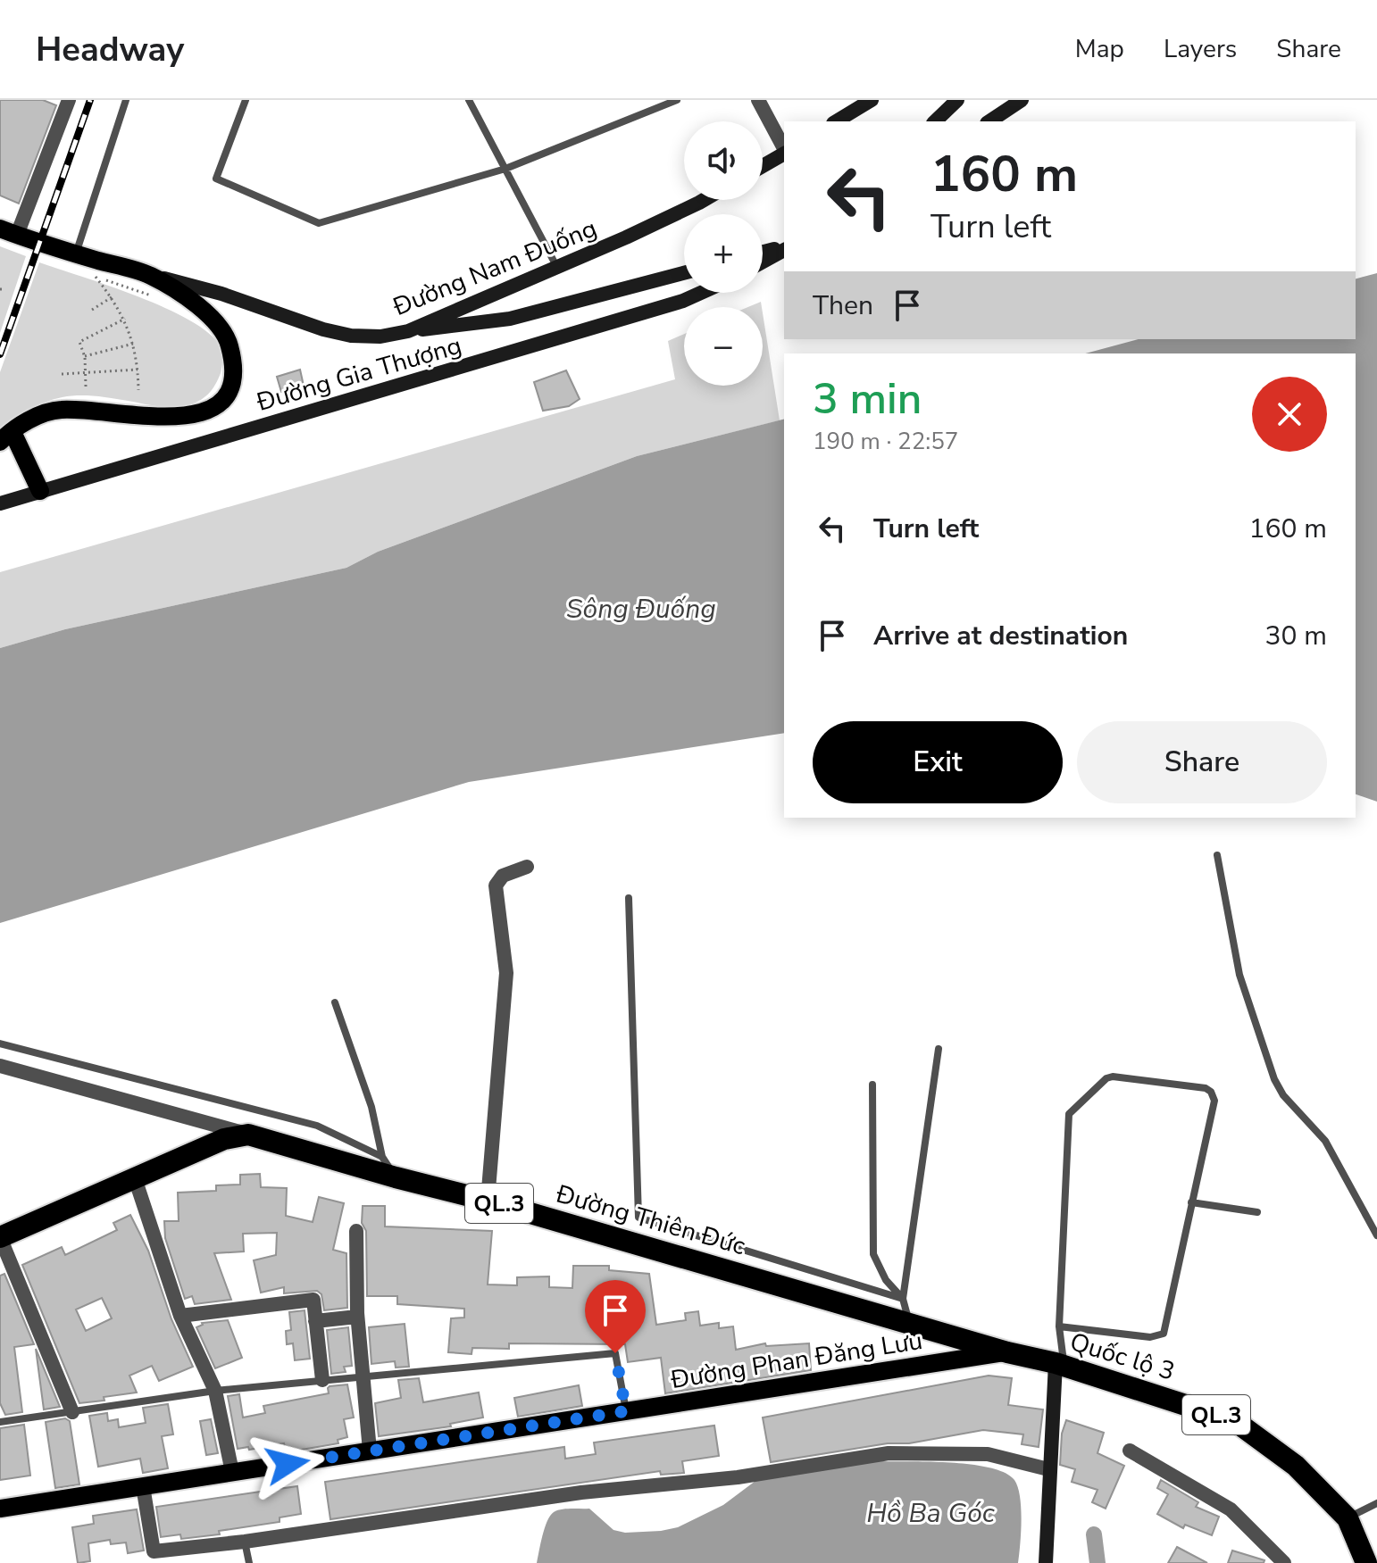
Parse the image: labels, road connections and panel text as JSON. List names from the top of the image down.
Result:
{
  "streets": {
    "highway": ["QL.3", "Đường Thiên Đức", "Quốc lộ 3"],
    "main road": ["Đường Nam Đuống", "Đường Gia Thượng", "Đường Phan Đăng Lưu"]
  },
  "crossings": [
    ["Đường Thiên Đức", "Quốc lộ 3"],
    ["Đường Thiên Đức", "Đường Phan Đăng Lưu"],
    ["Quốc lộ 3", "Đường Phan Đăng Lưu"]
  ],
  "water": ["Sông Đuống", "Hồ Ba Góc"],
  "page": {
    "header": "Headway",
    "nav": ["Map", "Layers", "Share"],
    "map_buttons": ["+", "−"],
    "turn": ["160 m", "Turn left"],
    "then": "Then",
    "heading": ["3 min", "190 m · 22:57"],
    "list": [
      {
        "name": "Turn left",
        "value": "160 m"
      },
      {
        "name": "Arrive at destination",
        "value": "30 m"
      }
    ],
    "buttons": ["Exit", "Share"]
  }
}
